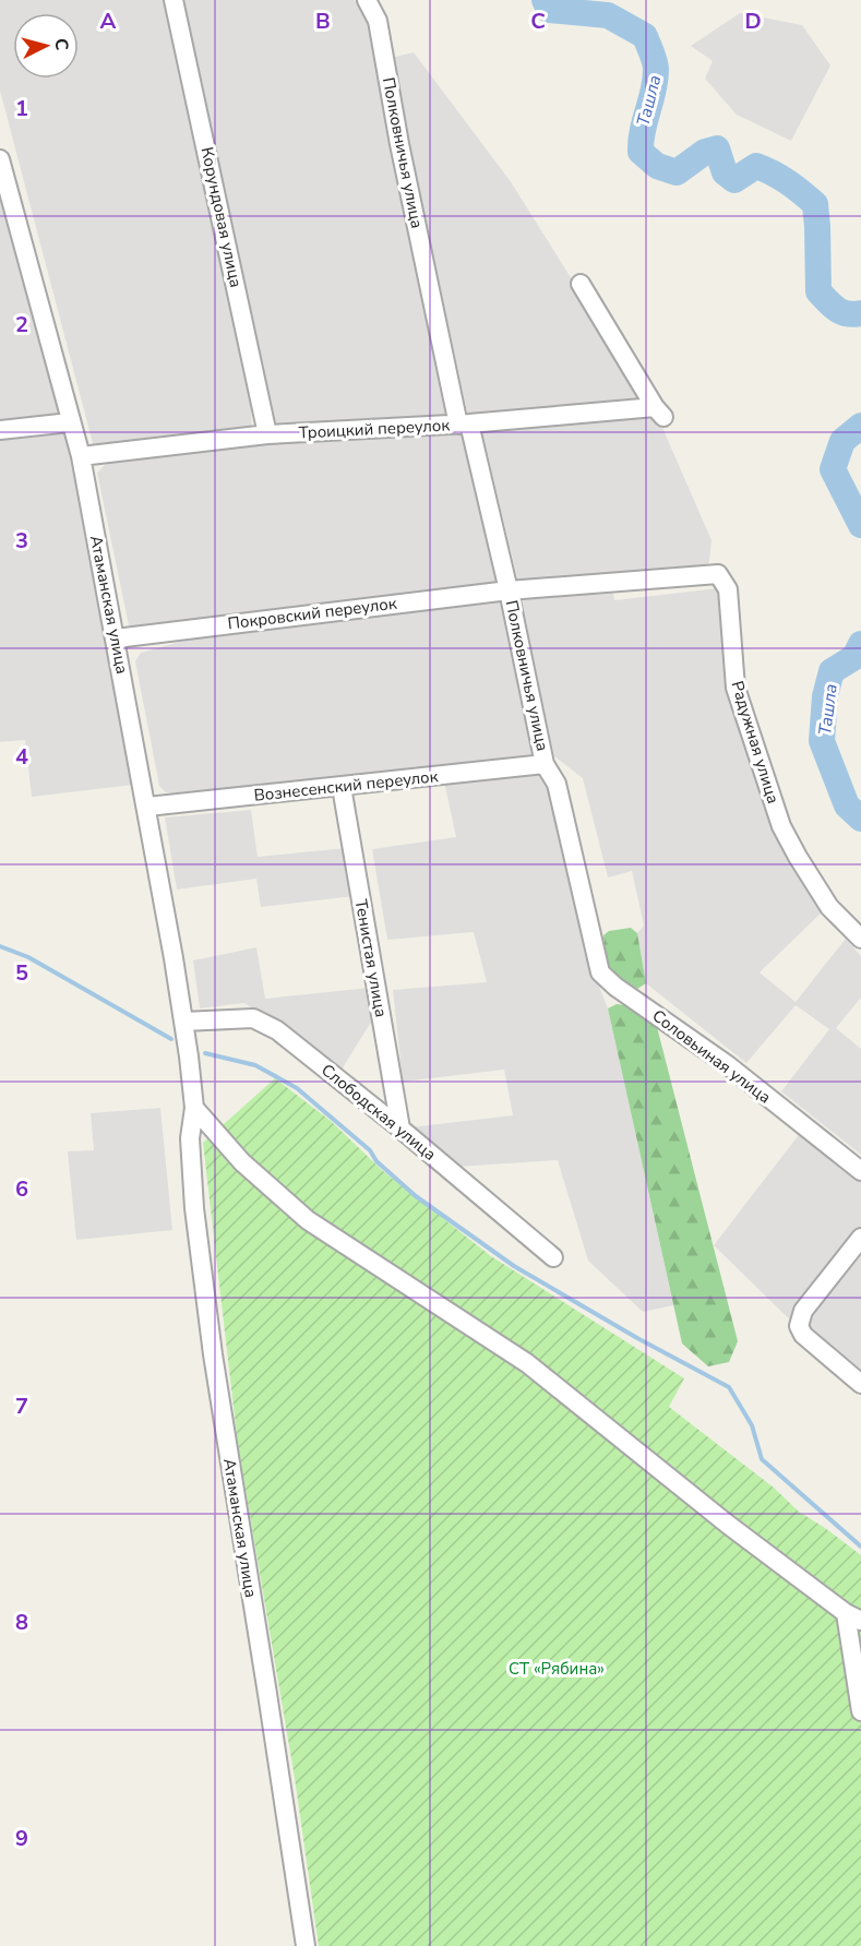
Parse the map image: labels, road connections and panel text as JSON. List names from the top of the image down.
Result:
{
  "streets": {
    "street": [
      "Полковничья улица",
      "Корундовая улица",
      "Троицкий переулок",
      "Атаманская улица",
      "Покровский переулок",
      "Радужная улица",
      "Вознесенский переулок",
      "Тенистая улица",
      "Соловьиная улица",
      "Слободская улица"
    ]
  },
  "crossings": [
    ["Полковничья улица", "Троицкий переулок"],
    ["Полковничья улица", "Покровский переулок"],
    ["Полковничья улица", "Радужная улица"],
    ["Полковничья улица", "Вознесенский переулок"],
    ["Полковничья улица", "Соловьиная улица"],
    ["Корундовая улица", "Троицкий переулок"],
    ["Троицкий переулок", "Атаманская улица"],
    ["Атаманская улица", "Покровский переулок"],
    ["Атаманская улица", "Вознесенский переулок"],
    ["Атаманская улица", "Слободская улица"],
    ["Покровский переулок", "Радужная улица"],
    ["Вознесенский переулок", "Тенистая улица"],
    ["Тенистая улица", "Слободская улица"]
  ],
  "water": ["Ташла"],
  "parks": ["СТ «Рябина»"],
  "north": "right",
  "grid": {
    "columns": [
      "A",
      "B",
      "C",
      "D"
    ],
    "rows": [
      "1",
      "2",
      "3",
      "4",
      "5",
      "6",
      "7",
      "8",
      "9"
    ]
  }
}
